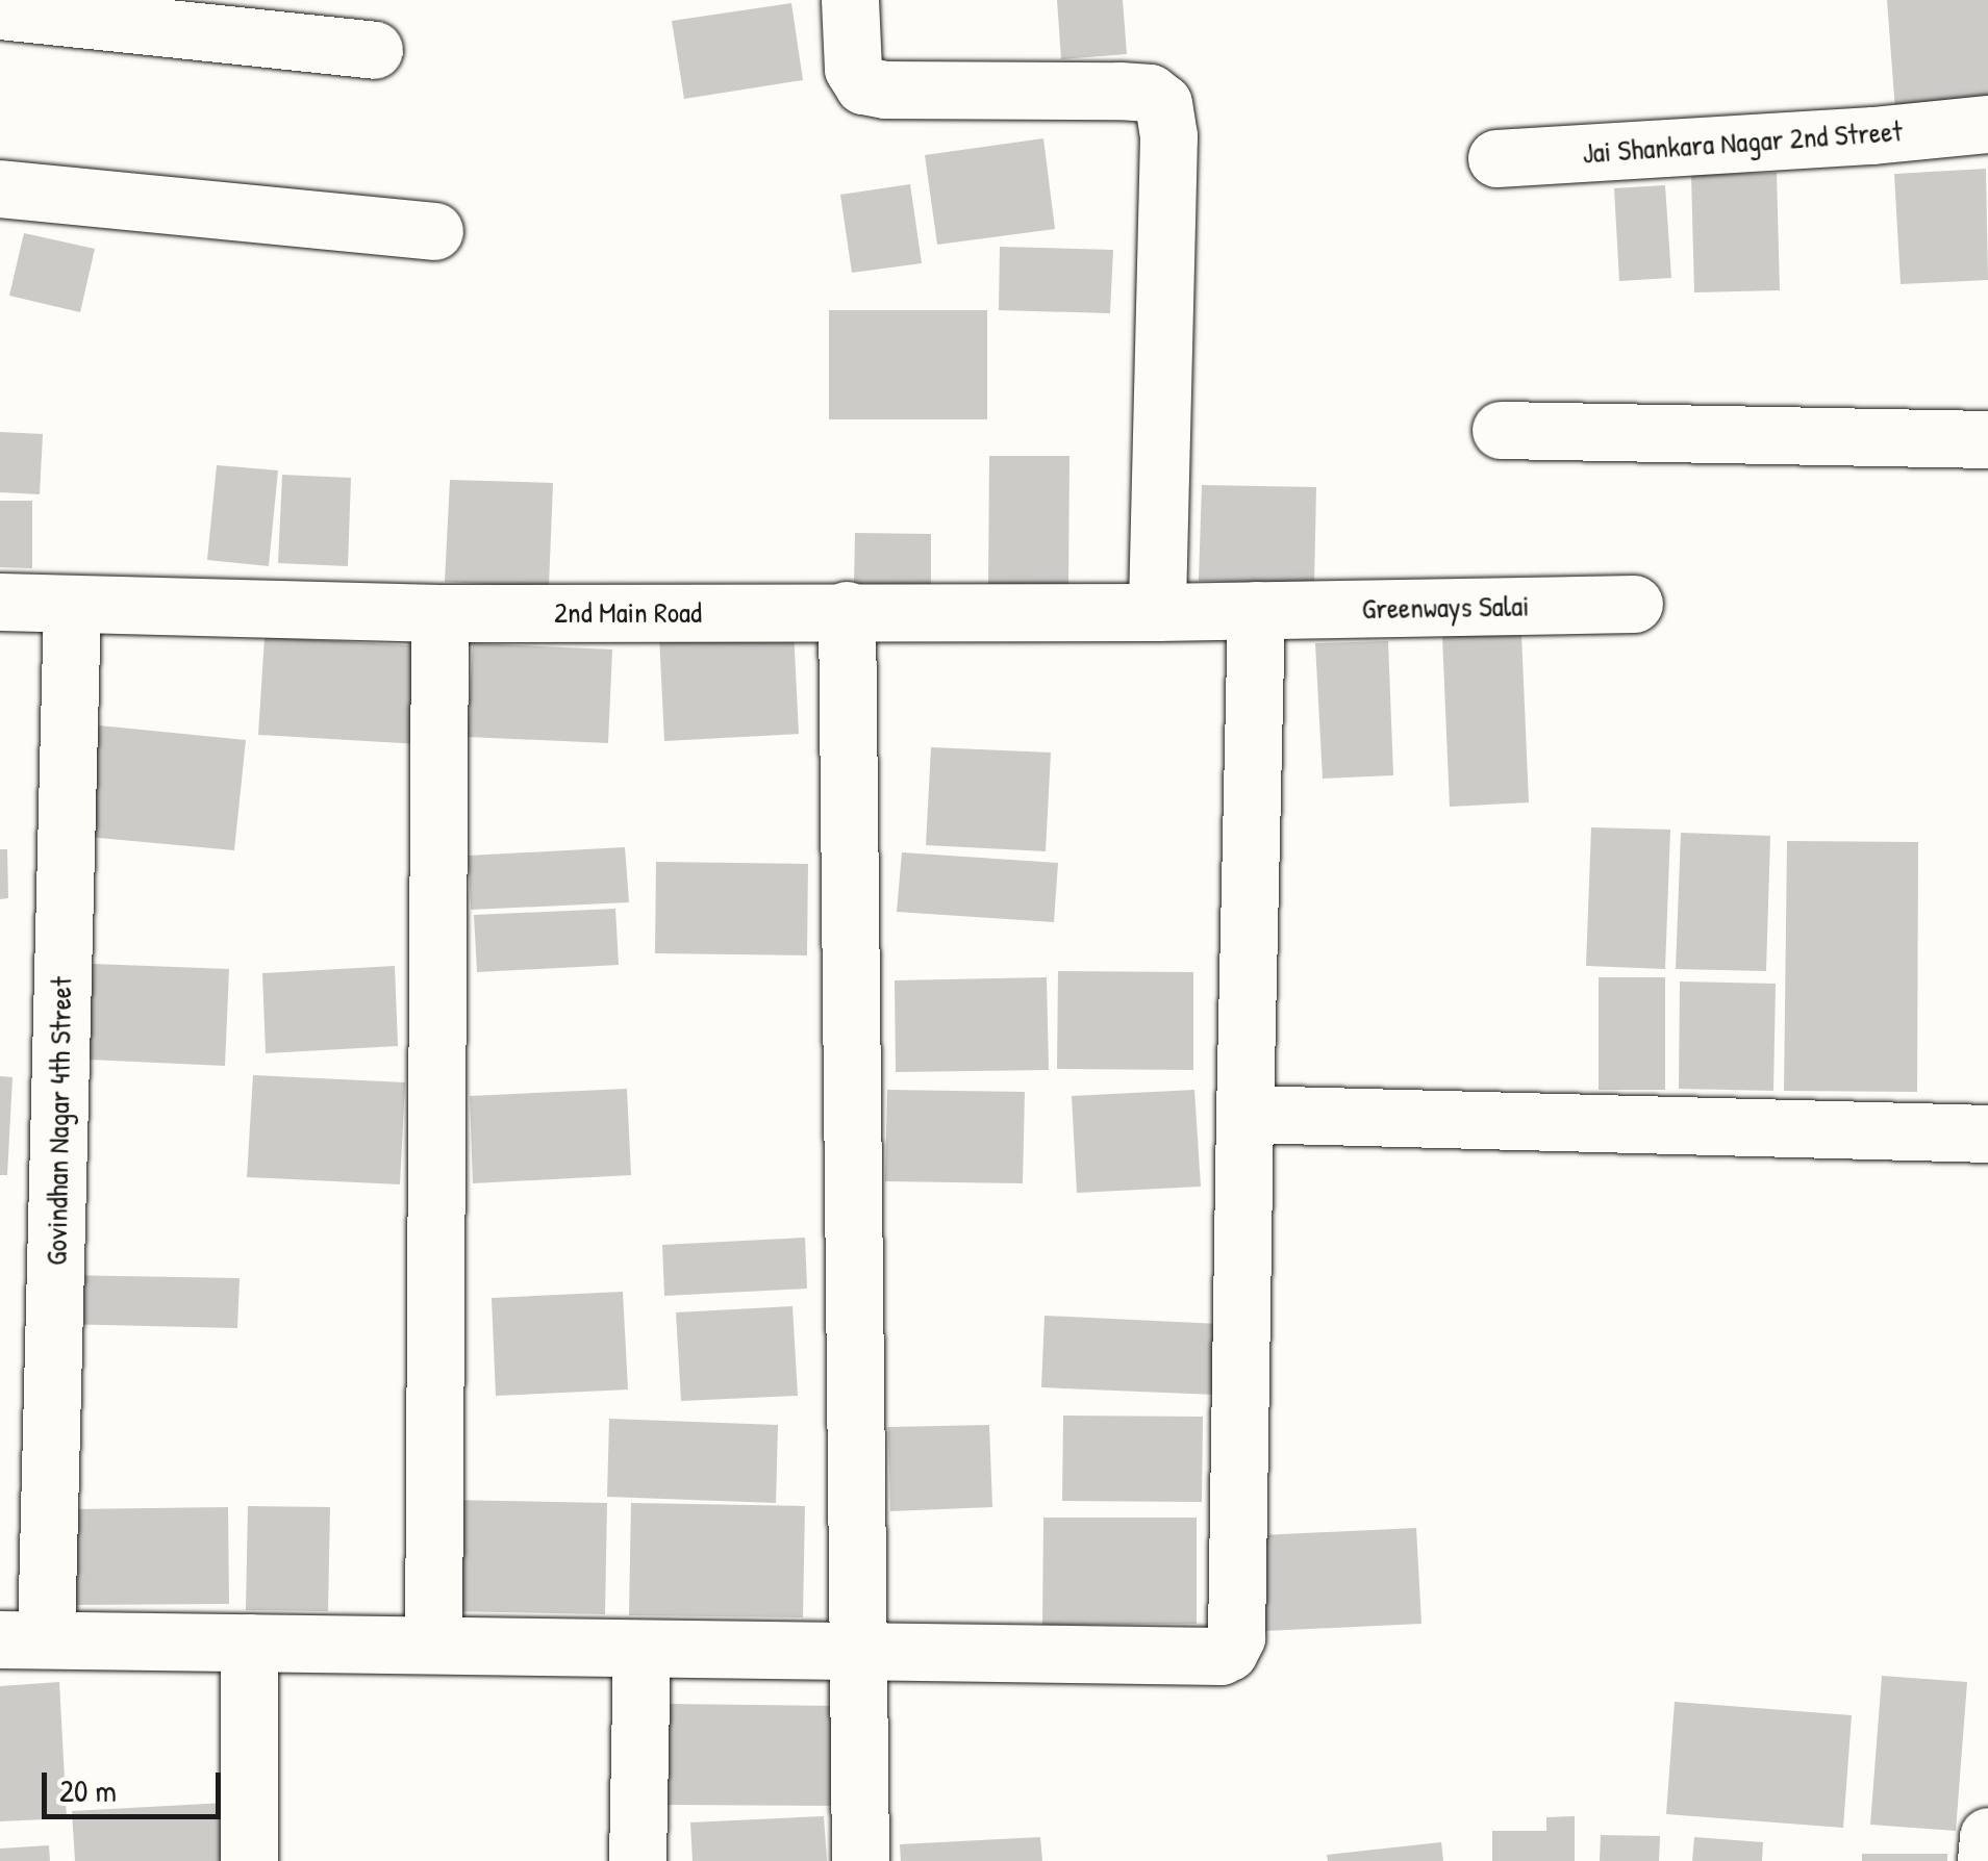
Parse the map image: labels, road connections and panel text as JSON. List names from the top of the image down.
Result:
{
  "streets": {
    "street": [
      "Jai Shankara Nagar 2nd Street",
      "Greenways Salai",
      "2nd Main Road",
      "Govindhan Nagar 4th Street"
    ]
  },
  "crossings": [
    ["Greenways Salai", "2nd Main Road"],
    ["2nd Main Road", "Govindhan Nagar 4th Street"]
  ],
  "scale_bar": "20 m"
}
